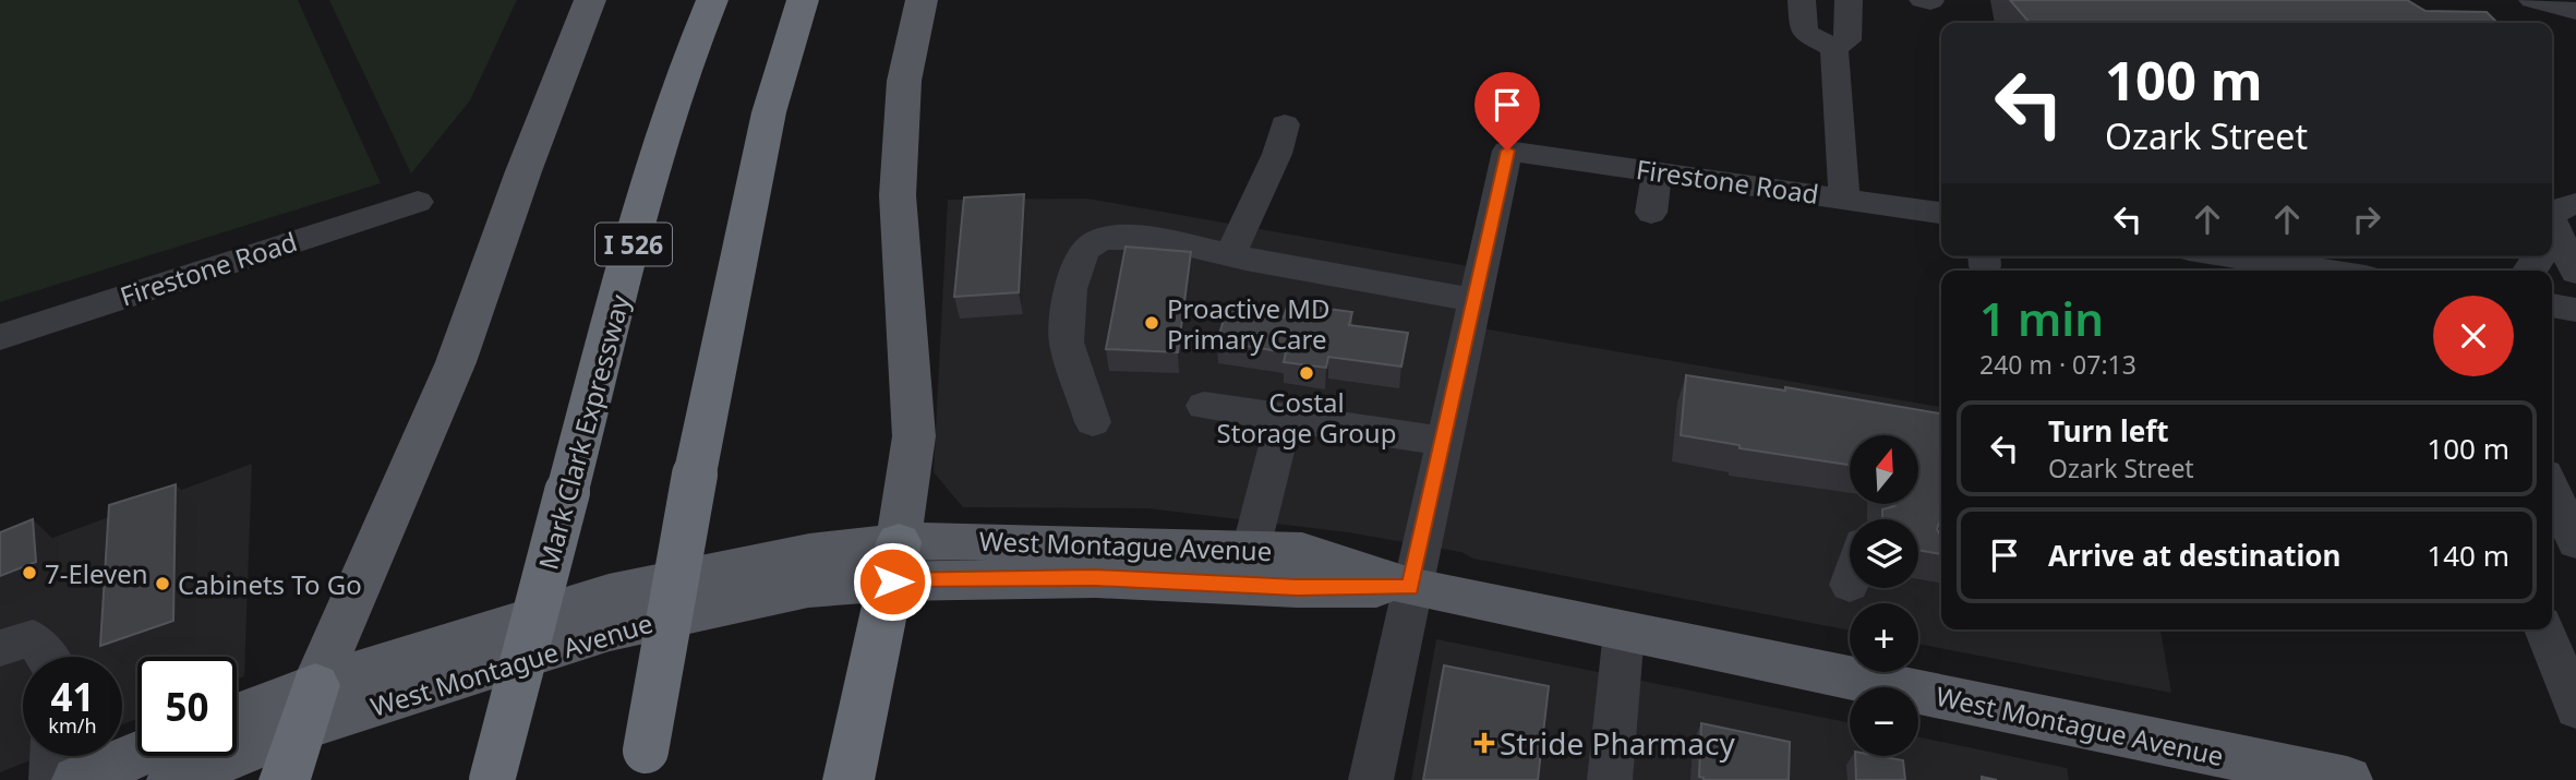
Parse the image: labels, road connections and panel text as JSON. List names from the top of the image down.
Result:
{
  "streets": {
    "highway": ["I 526", "Mark Clark Expressway"],
    "main road": ["West Montague Avenue"],
    "street": ["Firestone Road"]
  },
  "places": {
    "other": [
      "Proactive MD Primary Care",
      "Costal Storage Group",
      "7-Eleven",
      "Cabinets To Go"
    ],
    "health": ["Stride Pharmacy"]
  },
  "north": "top",
  "page": {
    "turn": ["100 m", "Ozark Street"],
    "heading": ["1 min", "240 m · 07:13"],
    "list": [
      {
        "name": "Turn left",
        "note": "Ozark Street",
        "value": "100 m"
      },
      {
        "name": "Arrive at destination",
        "value": "140 m"
      }
    ],
    "map_buttons": ["+", "−"],
    "speed": "41 km/h",
    "limit": "50"
  }
}
